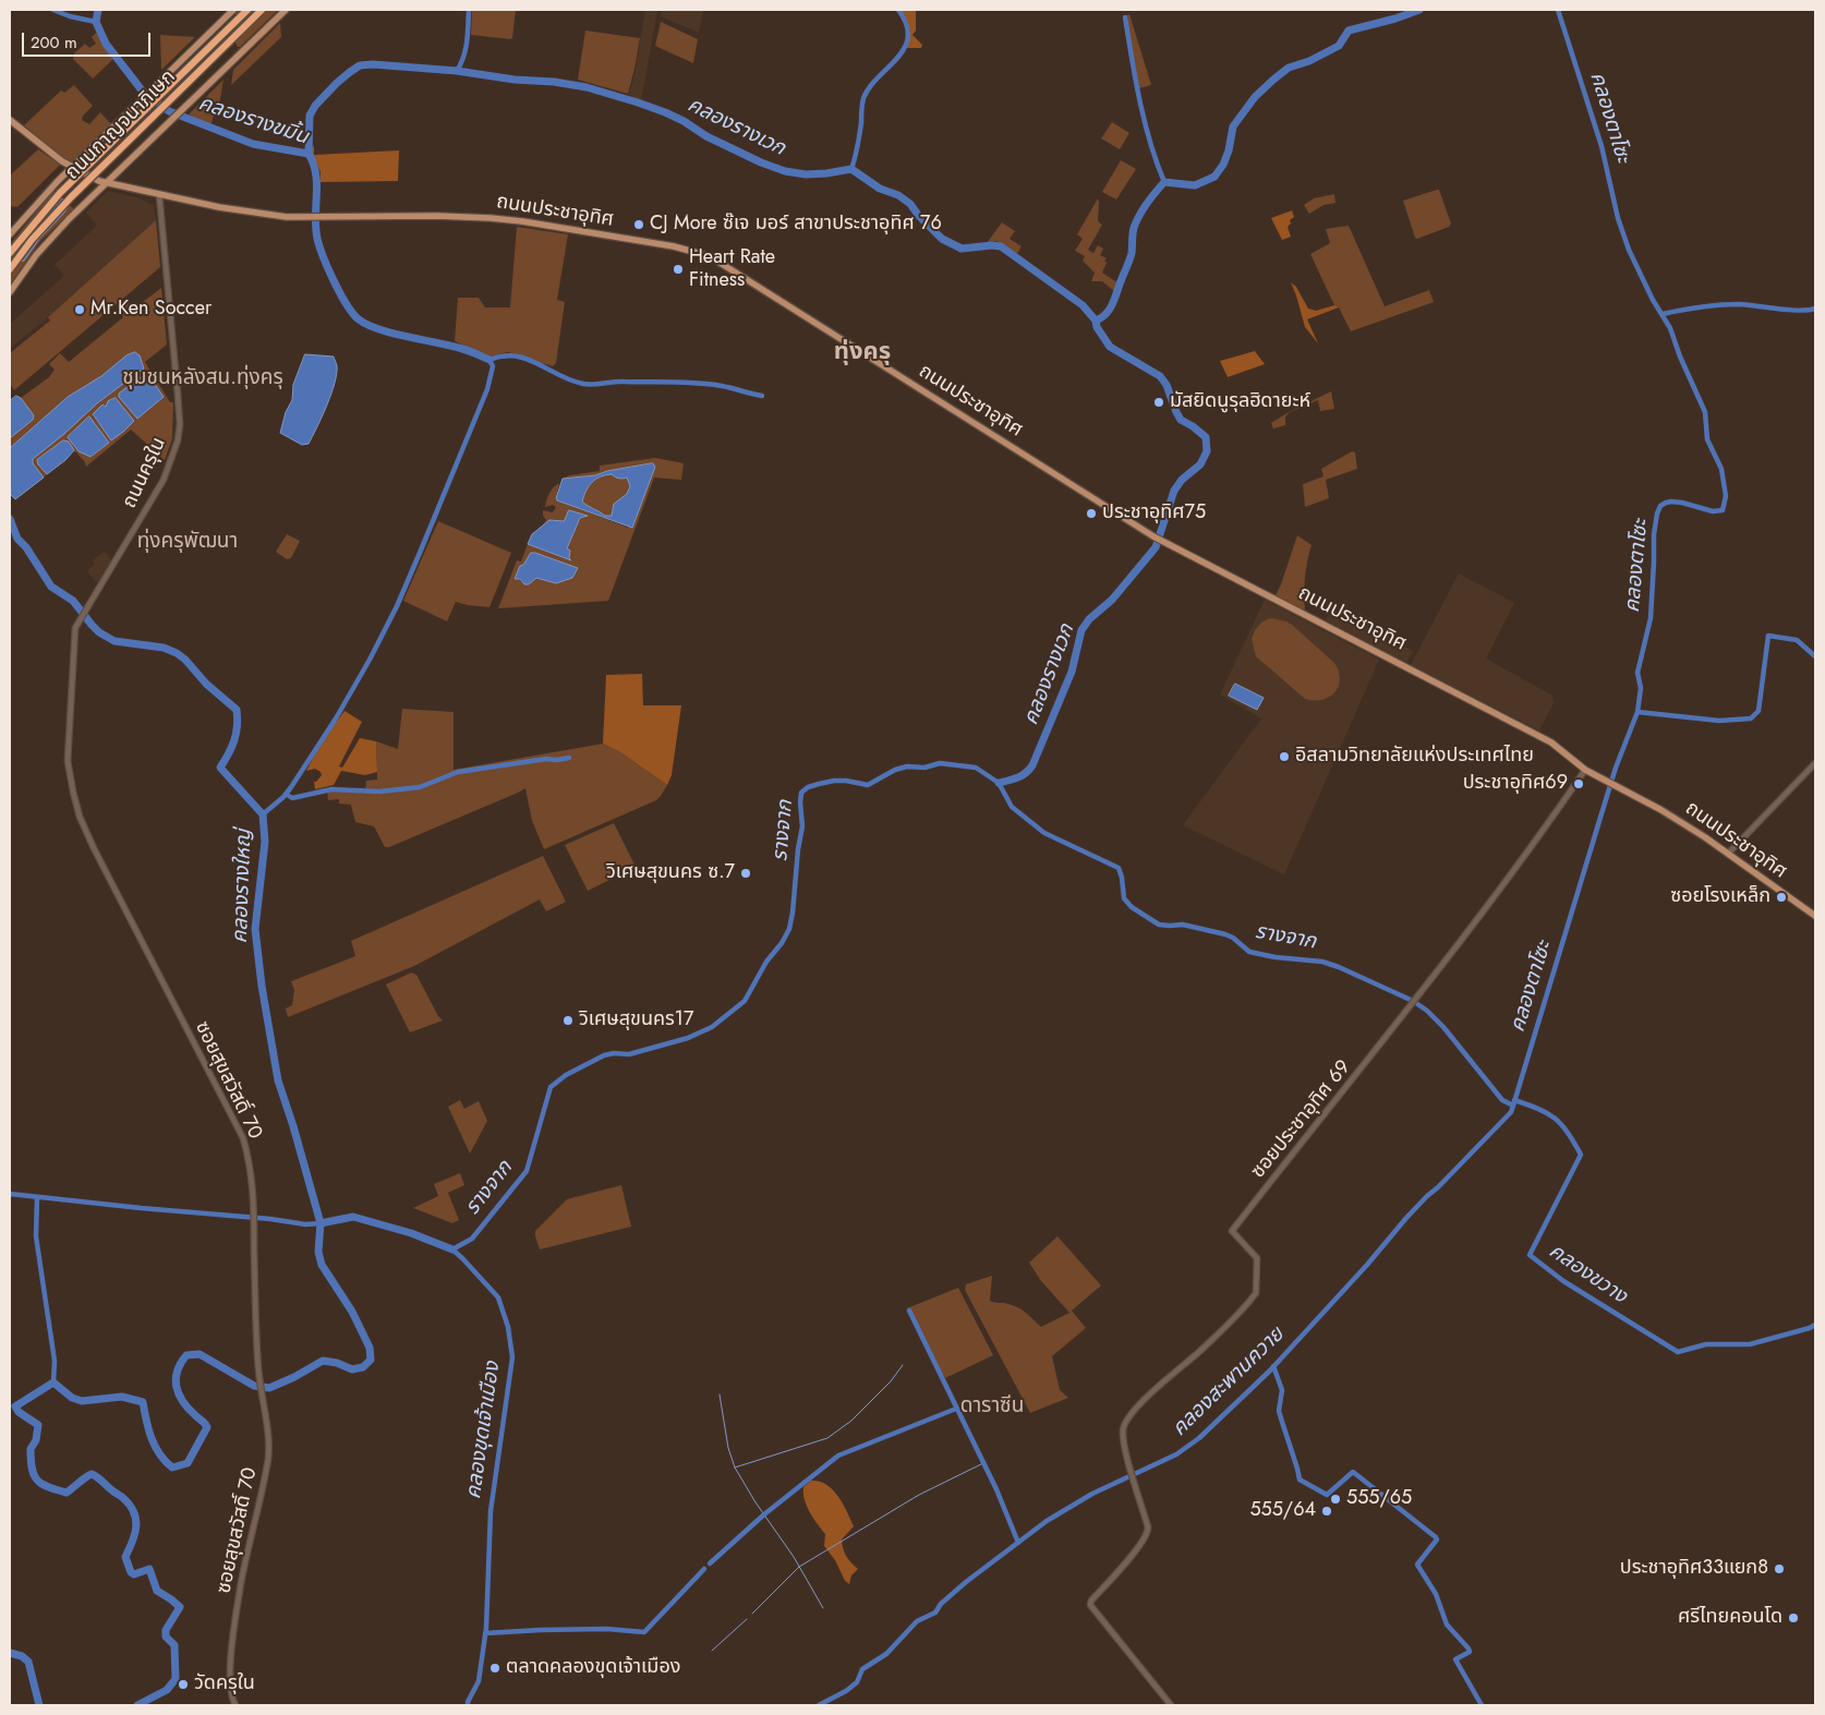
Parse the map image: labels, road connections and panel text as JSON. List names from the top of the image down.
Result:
{
  "streets": {
    "highway": ["ถนนกาญจนาภิเษก"],
    "main road": ["ถนนประชาอุทิศ"],
    "street": ["ถนนครุใน", "ซอยสุขสวัสดิ์ 70", "ซอยประชาอุทิศ 69"]
  },
  "crossings": [
    ["ถนนประชาอุทิศ", "ถนนครุใน"],
    ["ถนนประชาอุทิศ", "ซอยประชาอุทิศ 69"],
    ["ถนนครุใน", "ซอยสุขสวัสดิ์ 70"]
  ],
  "districts": [
    "ทุ่งครุ",
    "ชุมชนหลังสน.ทุ่งครุ",
    "ทุ่งครุพัฒนา",
    "ดาราซีน"
  ],
  "water": [
    "คลองตาโซะ",
    "คลองรางขมิ้น",
    "คลองรางเวก",
    "รางจาก",
    "คลองรางใหญ่",
    "คลองขวาง",
    "คลองสะพานควาย",
    "คลองขุดเจ้าเมือง"
  ],
  "places": [
    "CJ More ซ๊เจ มอร์ สาขาประชาอุทิศ 76",
    "Heart Rate Fitness",
    "Mr.Ken Soccer",
    "มัสยิดนูรุลฮิดายะห์",
    "ประชาอุทิศ75",
    "อิสลามวิทยาลัยแห่งประเทศไทย",
    "ประชาอุทิศ69",
    "วิเศษสุขนคร ซ.7",
    "ซอยโรงเหล็ก",
    "วิเศษสุขนคร17",
    "555/65",
    "555/64",
    "ประชาอุทิศ33แยก8",
    "ศรีไทยคอนโด",
    "ตลาดคลองขุดเจ้าเมือง",
    "วัดครุใน"
  ],
  "scale_bar": "200 m"
}
